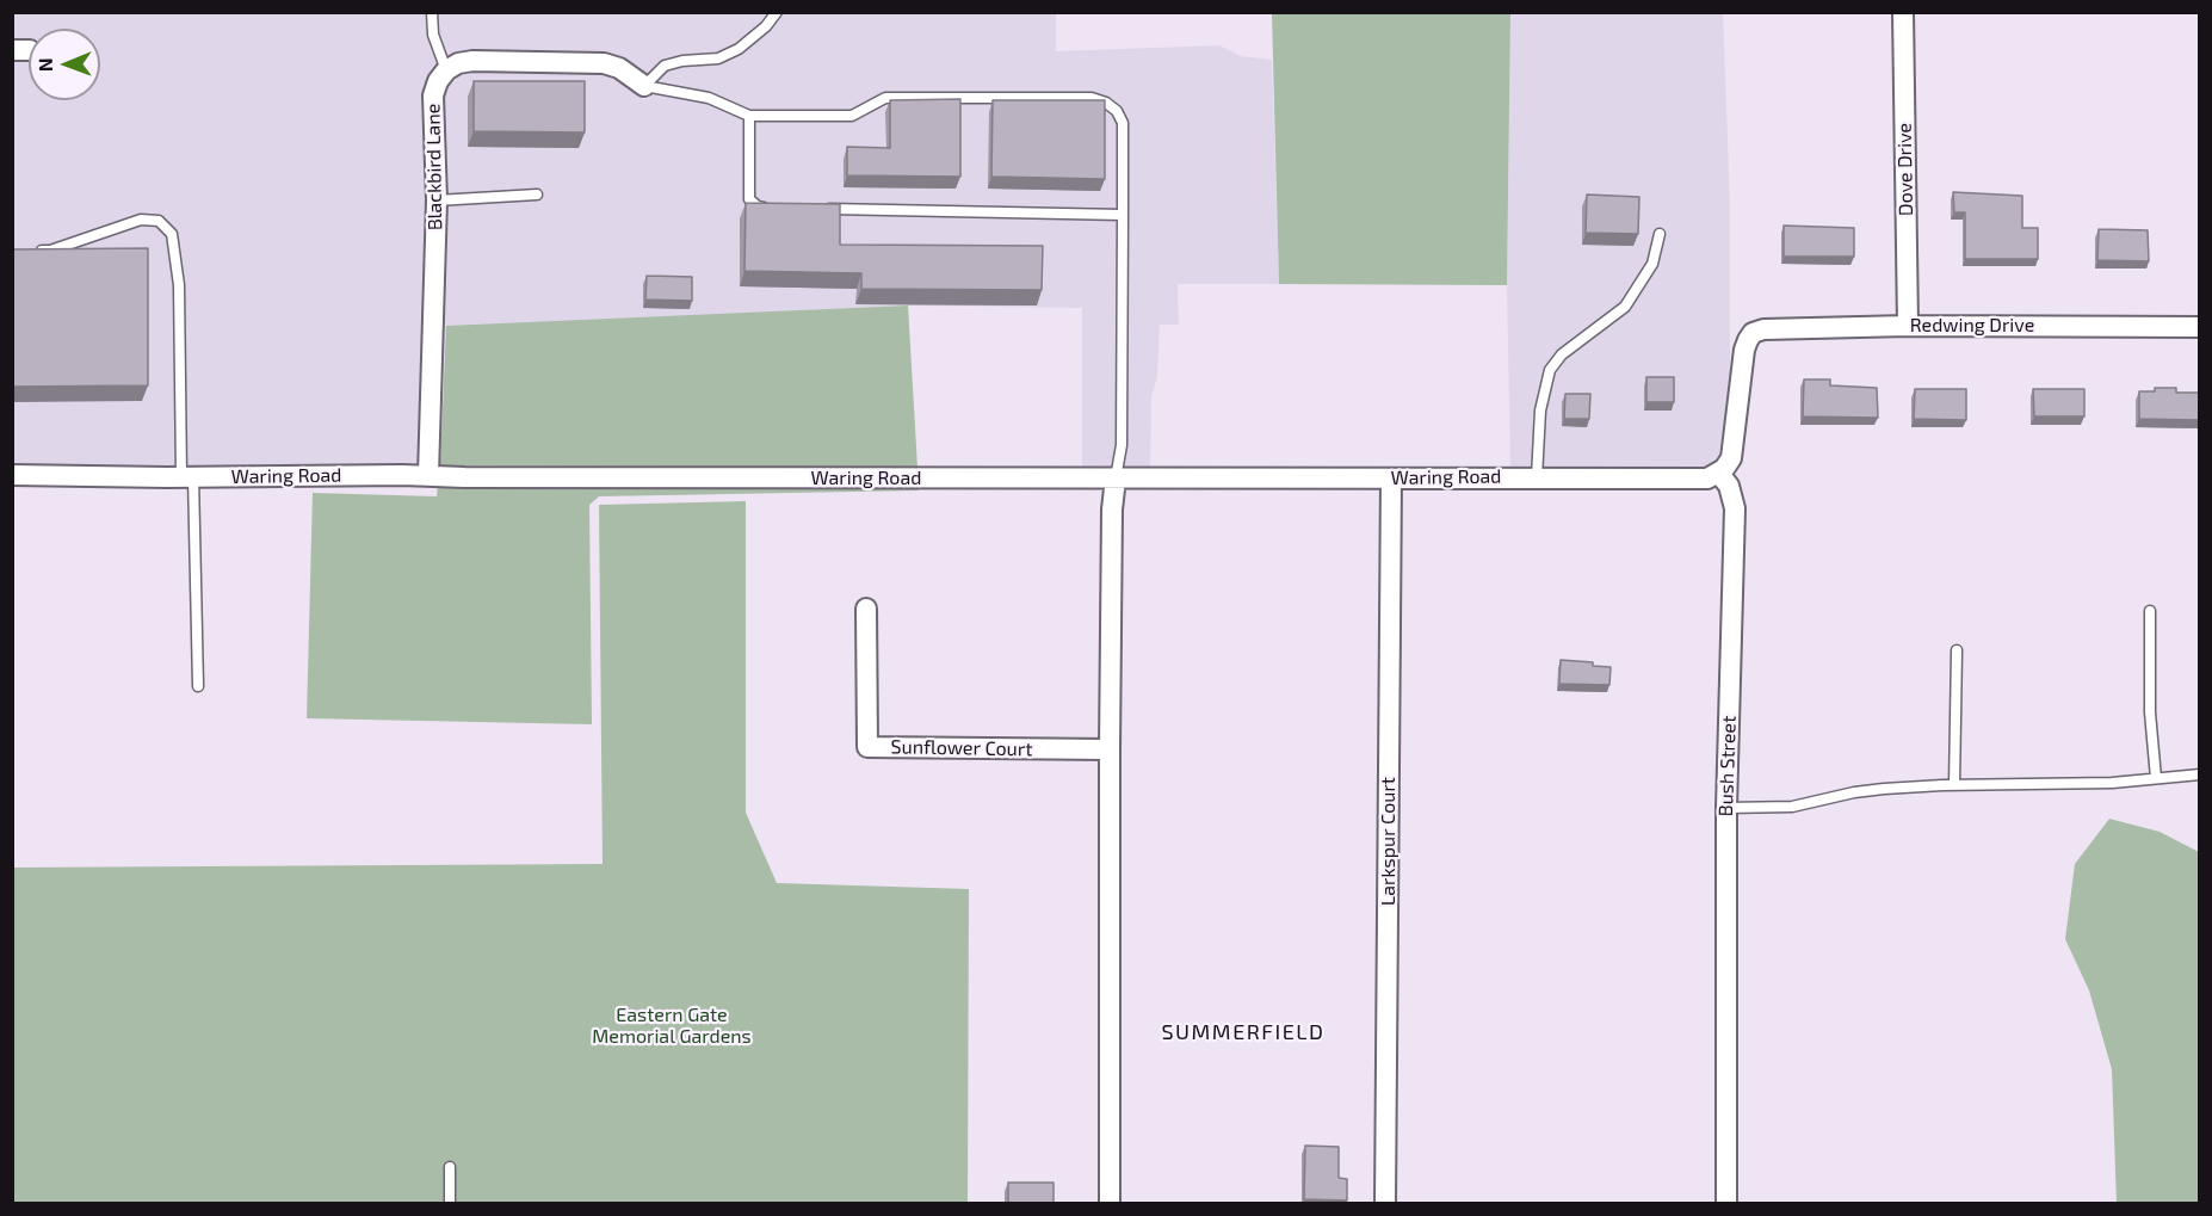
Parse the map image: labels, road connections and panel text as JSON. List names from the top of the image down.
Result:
{
  "streets": {
    "street": [
      "Blackbird Lane",
      "Dove Drive",
      "Redwing Drive",
      "Waring Road",
      "Sunflower Court",
      "Bush Street",
      "Larkspur Court"
    ]
  },
  "crossings": [
    ["Blackbird Lane", "Waring Road"],
    ["Dove Drive", "Redwing Drive"],
    ["Redwing Drive", "Waring Road"],
    ["Redwing Drive", "Bush Street"],
    ["Waring Road", "Bush Street"],
    ["Waring Road", "Larkspur Court"]
  ],
  "districts": ["SUMMERFIELD"],
  "parks": ["Eastern Gate Memorial Gardens"],
  "north": "left"
}
